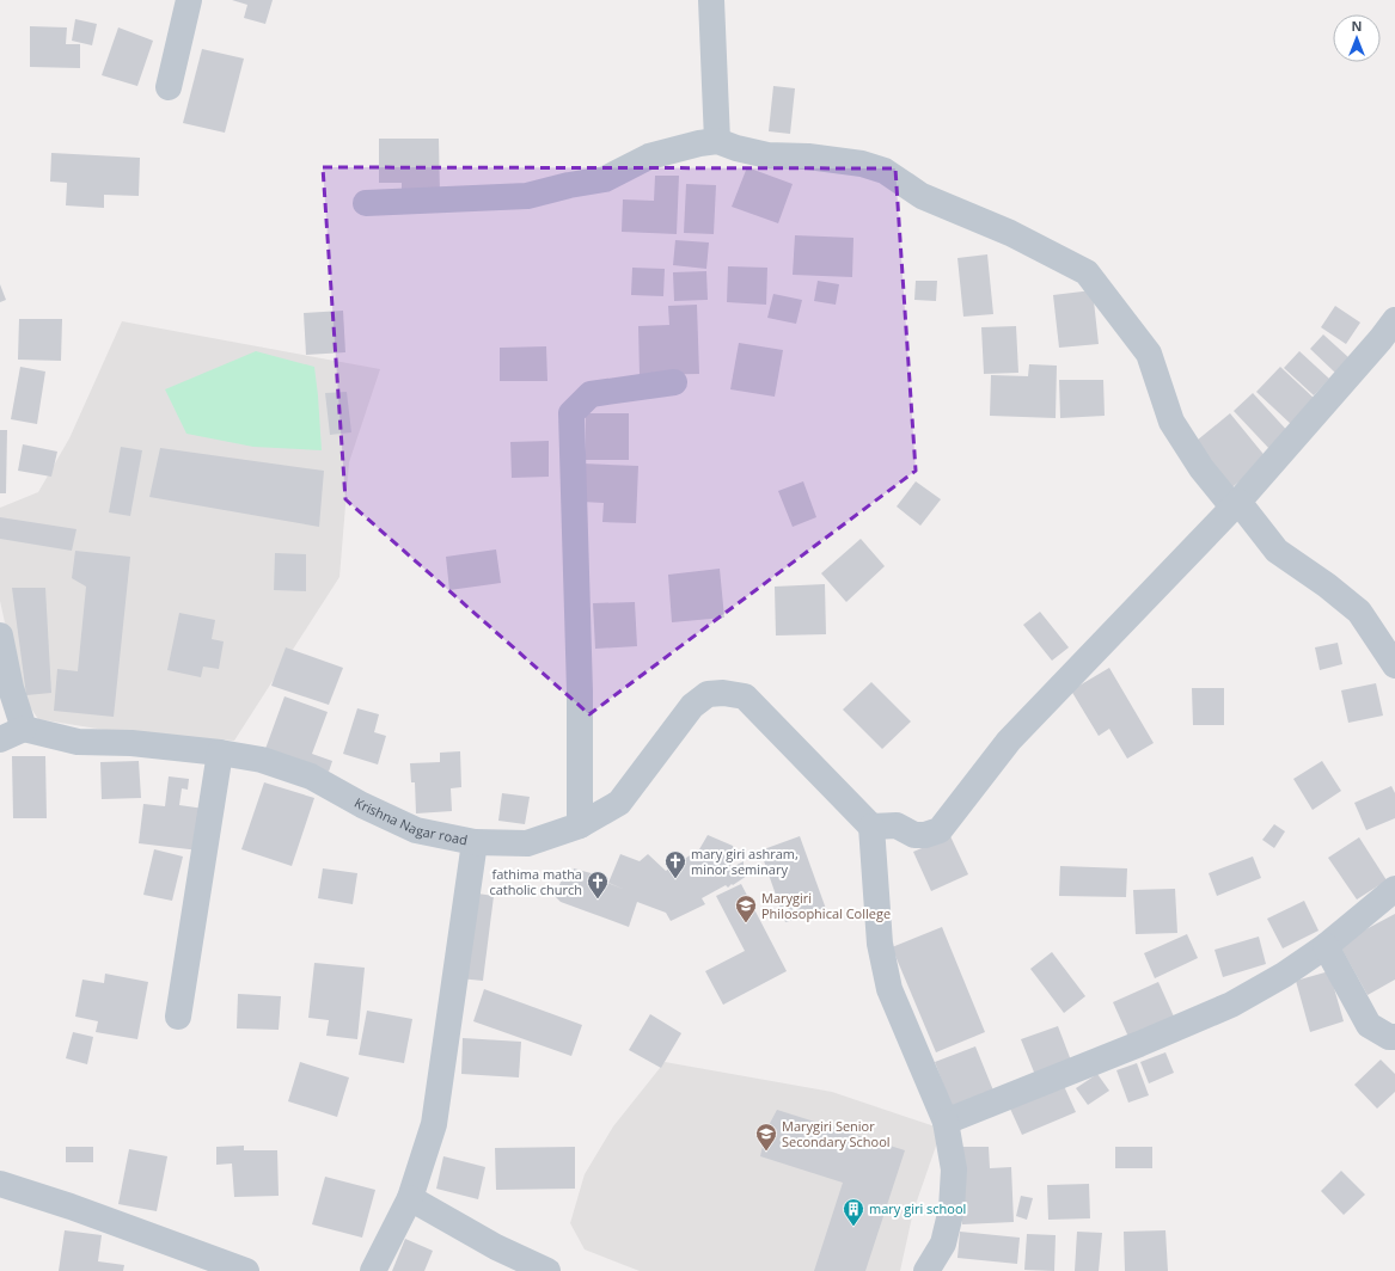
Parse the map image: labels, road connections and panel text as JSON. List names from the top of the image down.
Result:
{
  "streets": {
    "street": ["Krishna Nagar road"]
  },
  "places": {
    "church": ["mary giri ashram, minor seminary", "fathima matha catholic church"],
    "school or university": ["Marygiri Philosophical College", "Marygiri Senior Secondary School"],
    "building": ["mary giri school"]
  },
  "north": "top"
}
